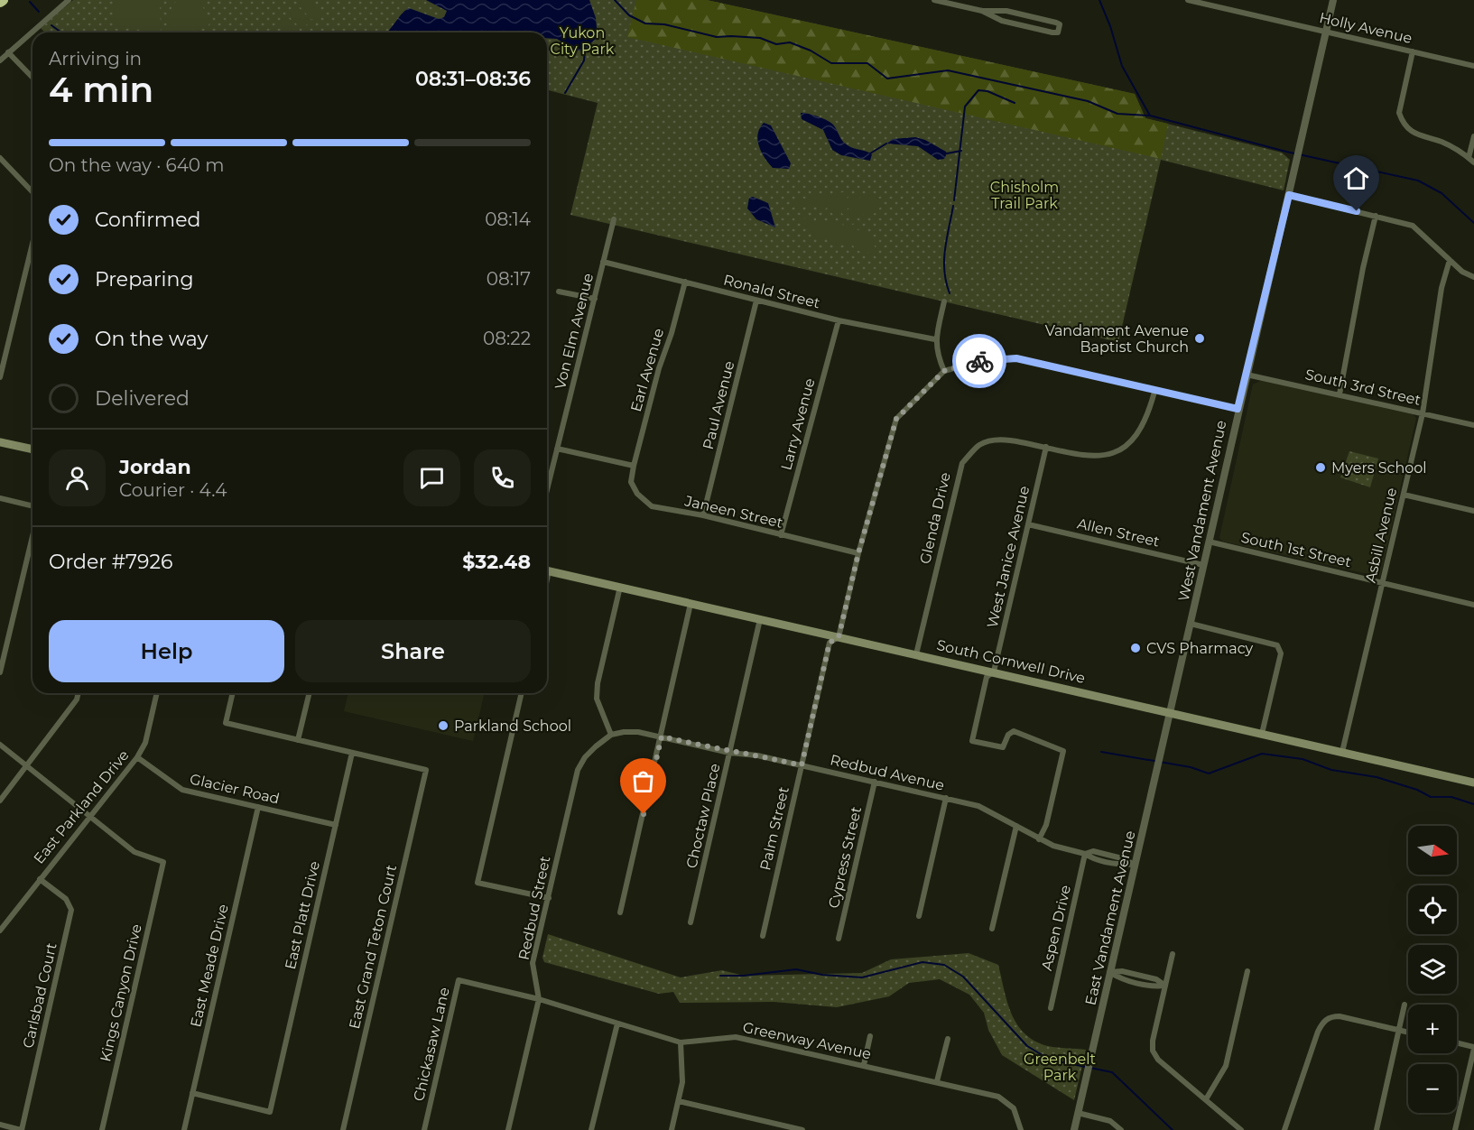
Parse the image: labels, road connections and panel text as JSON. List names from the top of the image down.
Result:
{
  "streets": {
    "main road": ["South Cornwell Drive"],
    "street": [
      "Holly Avenue",
      "Ronald Street",
      "Von Elm Avenue",
      "Earl Avenue",
      "South 3rd Street",
      "Paul Avenue",
      "Larry Avenue",
      "West Vandament Avenue",
      "Janeen Street",
      "Glenda Drive",
      "Allen Street",
      "Asbill Avenue",
      "South 1st Street",
      "West Janice Avenue",
      "Redbud Avenue",
      "Glacier Road",
      "East Parkland Drive",
      "Choctaw Place",
      "Palm Street",
      "Cypress Street",
      "Redbud Street",
      "East Platt Drive",
      "East Vandament Avenue",
      "Aspen Drive",
      "East Grand Teton Court",
      "East Meade Drive",
      "Kings Canyon Drive",
      "Carlsbad Court",
      "Greenway Avenue",
      "Chickasaw Lane"
    ]
  },
  "crossings": [
    ["Holly Avenue", "West Vandament Avenue"],
    ["Ronald Street", "Von Elm Avenue"],
    ["Ronald Street", "Earl Avenue"],
    ["Ronald Street", "Paul Avenue"],
    ["Ronald Street", "Larry Avenue"],
    ["Earl Avenue", "Janeen Street"],
    ["South 3rd Street", "West Vandament Avenue"],
    ["South 3rd Street", "Asbill Avenue"],
    ["Paul Avenue", "Janeen Street"],
    ["Larry Avenue", "Janeen Street"],
    ["West Vandament Avenue", "Allen Street"],
    ["West Vandament Avenue", "South 1st Street"],
    ["West Vandament Avenue", "South Cornwell Drive"],
    ["West Vandament Avenue", "East Vandament Avenue"],
    ["Janeen Street", "Palm Street"],
    ["Glenda Drive", "West Janice Avenue"],
    ["Glenda Drive", "South Cornwell Drive"],
    ["Allen Street", "West Janice Avenue"],
    ["Asbill Avenue", "South 1st Street"],
    ["Asbill Avenue", "South Cornwell Drive"],
    ["West Janice Avenue", "South Cornwell Drive"],
    ["West Janice Avenue", "Redbud Avenue"],
    ["South Cornwell Drive", "Choctaw Place"],
    ["South Cornwell Drive", "Palm Street"],
    ["South Cornwell Drive", "East Vandament Avenue"],
    ["Redbud Avenue", "Choctaw Place"],
    ["Redbud Avenue", "Palm Street"],
    ["Redbud Avenue", "Cypress Street"],
    ["Redbud Avenue", "Redbud Street"],
    ["Redbud Avenue", "East Vandament Avenue"],
    ["Redbud Avenue", "Aspen Drive"],
    ["Glacier Road", "East Parkland Drive"],
    ["Glacier Road", "East Platt Drive"],
    ["Glacier Road", "East Meade Drive"],
    ["East Parkland Drive", "Kings Canyon Drive"],
    ["East Parkland Drive", "Carlsbad Court"],
    ["Redbud Street", "Greenway Avenue"],
    ["Redbud Street", "Chickasaw Lane"],
    ["East Platt Drive", "East Grand Teton Court"],
    ["East Platt Drive", "East Meade Drive"],
    ["Greenway Avenue", "Chickasaw Lane"]
  ],
  "parks": ["Yukon City Park", "Chisholm Trail Park", "Greenbelt Park"],
  "places": [
    "Vandament Avenue Baptist Church",
    "Myers School",
    "CVS Pharmacy",
    "Parkland School"
  ],
  "north": "right",
  "page": {
    "heading": ["4 min", "Arriving in", "08:31–08:36"],
    "panel": [
      "Jordan",
      "Courier · 4.4",
      "Order #7926",
      "$32.48"
    ],
    "bar": "On the way · 640 m",
    "list": [
      ["Confirmed", "08:14"],
      ["Preparing", "08:17"],
      ["On the way", "08:22"],
      "Delivered"
    ],
    "buttons": ["Help", "Share"],
    "map_buttons": ["+", "−"]
  }
}
